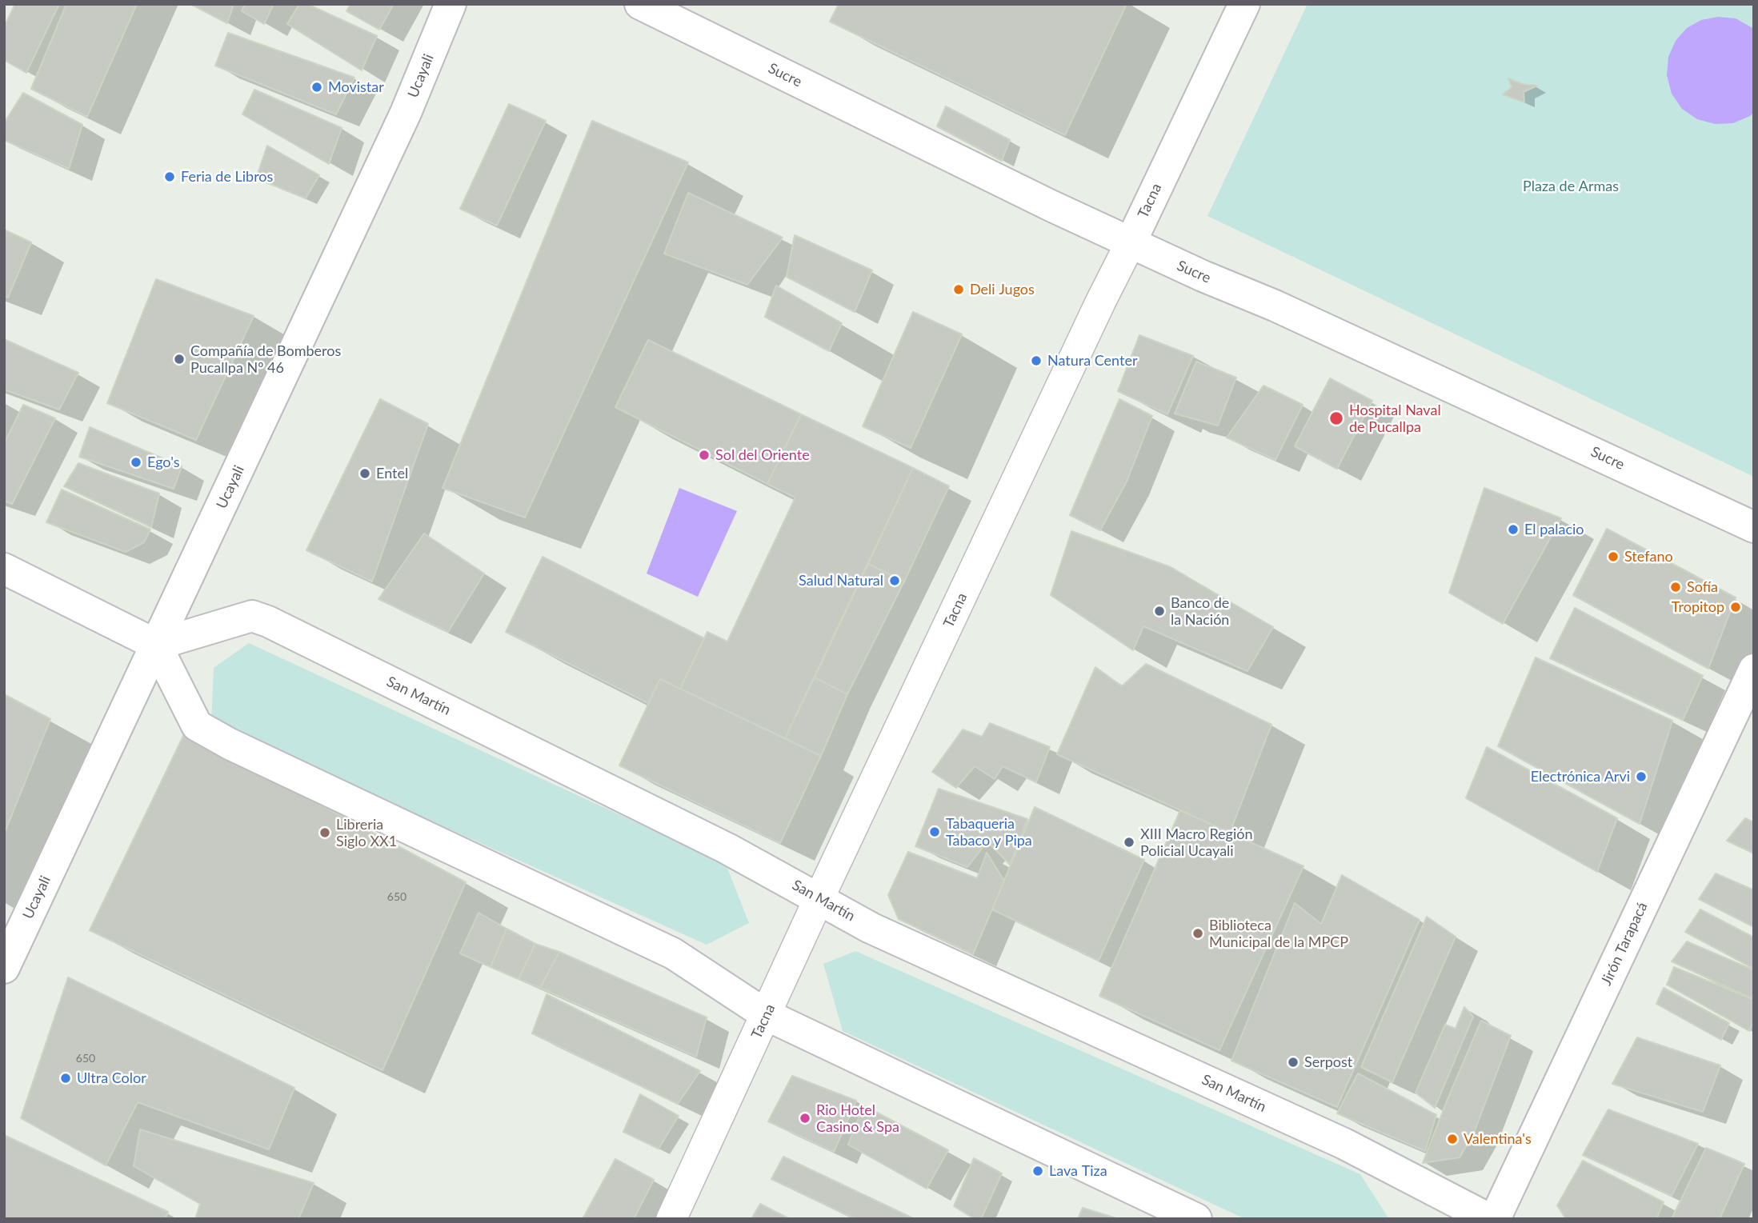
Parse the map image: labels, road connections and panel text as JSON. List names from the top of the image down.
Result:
{
  "streets": {
    "street": [
      "Sucre",
      "Ucayali",
      "Tacna",
      "San Martín",
      "Jirón Tarapacá"
    ]
  },
  "crossings": [
    ["Sucre", "Tacna"],
    ["Ucayali", "San Martín"],
    ["Tacna", "San Martín"]
  ],
  "parks": ["Plaza de Armas"],
  "places": [
    "Movistar",
    "Feria de Libros",
    "Deli Jugos",
    "Compañía de Bomberos Pucallpa Nº 46",
    "Natura Center",
    "Hospital Naval de Pucallpa",
    "Sol del Oriente",
    "Ego's",
    "Entel",
    "El palacio",
    "Stefano",
    "Salud Natural",
    "Sofía",
    "Tropitop",
    "Banco de la Nación",
    "Electrónica Arvi",
    "Tabaqueria Tabaco y Pipa",
    "Libreria Siglo XX1",
    "XIII Macro Región Policial Ucayali",
    "Biblioteca Municipal de la MPCP",
    "Serpost",
    "Ultra Color",
    "Rio Hotel Casino & Spa",
    "Valentina's",
    "Lava Tiza"
  ],
  "house_numbers": ["650", "650"]
}
